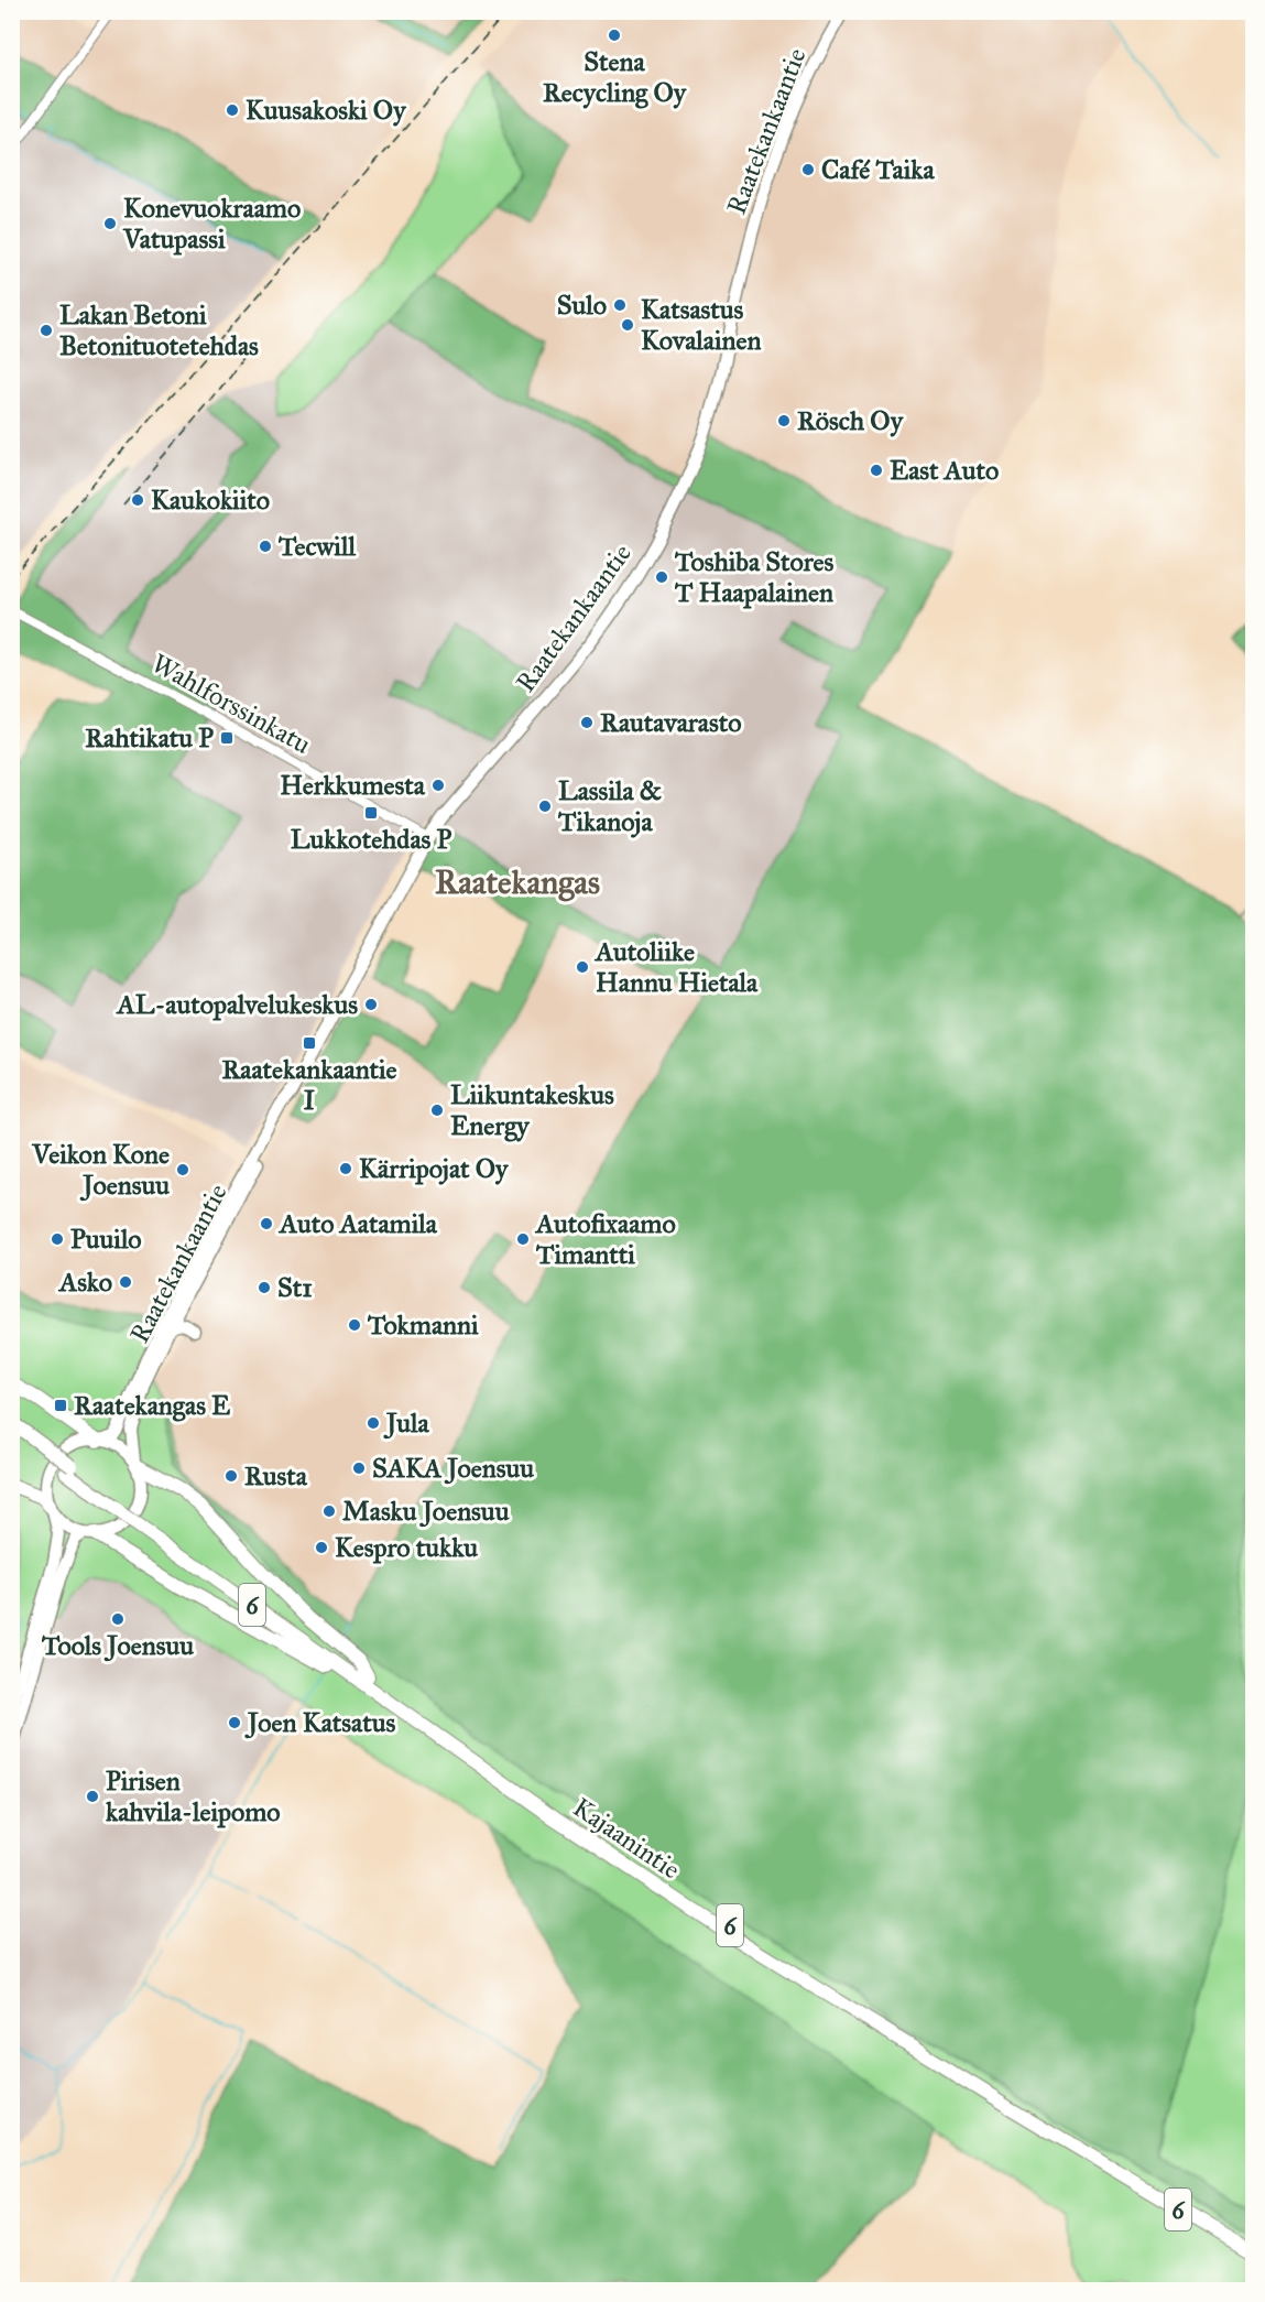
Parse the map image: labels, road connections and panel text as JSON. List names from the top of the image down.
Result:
{
  "streets": {
    "highway": ["6", "Kajaanintie"],
    "main road": ["Raatekankaantie"],
    "street": ["Wahlforssinkatu"]
  },
  "crossings": [
    ["Raatekankaantie", "Wahlforssinkatu"],
    ["6", "Kajaanintie"]
  ],
  "districts": ["Raatekangas"],
  "places": {
    "other": [
      "Stena Recycling Oy",
      "Kuusakoski Oy",
      "Café Taika",
      "Konevuokraamo Vatupassi",
      "Sulo",
      "Katsastus Kovalainen",
      "Lakan Betoni Betonituotetehdas",
      "Rösch Oy",
      "East Auto",
      "Kaukokiito",
      "Tecwill",
      "Toshiba Stores T Haapalainen",
      "Rautavarasto",
      "Herkkumesta",
      "Lassila & Tikanoja",
      "Autoliike Hannu Hietala",
      "AL-autopalvelukeskus",
      "Liikuntakeskus Energy",
      "Kärripojat Oy",
      "Veikon Kone Joensuu",
      "Auto Aatamila",
      "Puuilo",
      "Autofixaamo Timantti",
      "Asko",
      "St1",
      "Tokmanni",
      "Jula",
      "SAKA Joensuu",
      "Rusta",
      "Masku Joensuu",
      "Kespro tukku",
      "Tools Joensuu",
      "Joen Katsatus",
      "Pirisen kahvila-leipomo"
    ],
    "transit": [
      "Rahtikatu P",
      "Lukkotehdas P",
      "Raatekankaantie I",
      "Raatekangas E"
    ]
  }
}
